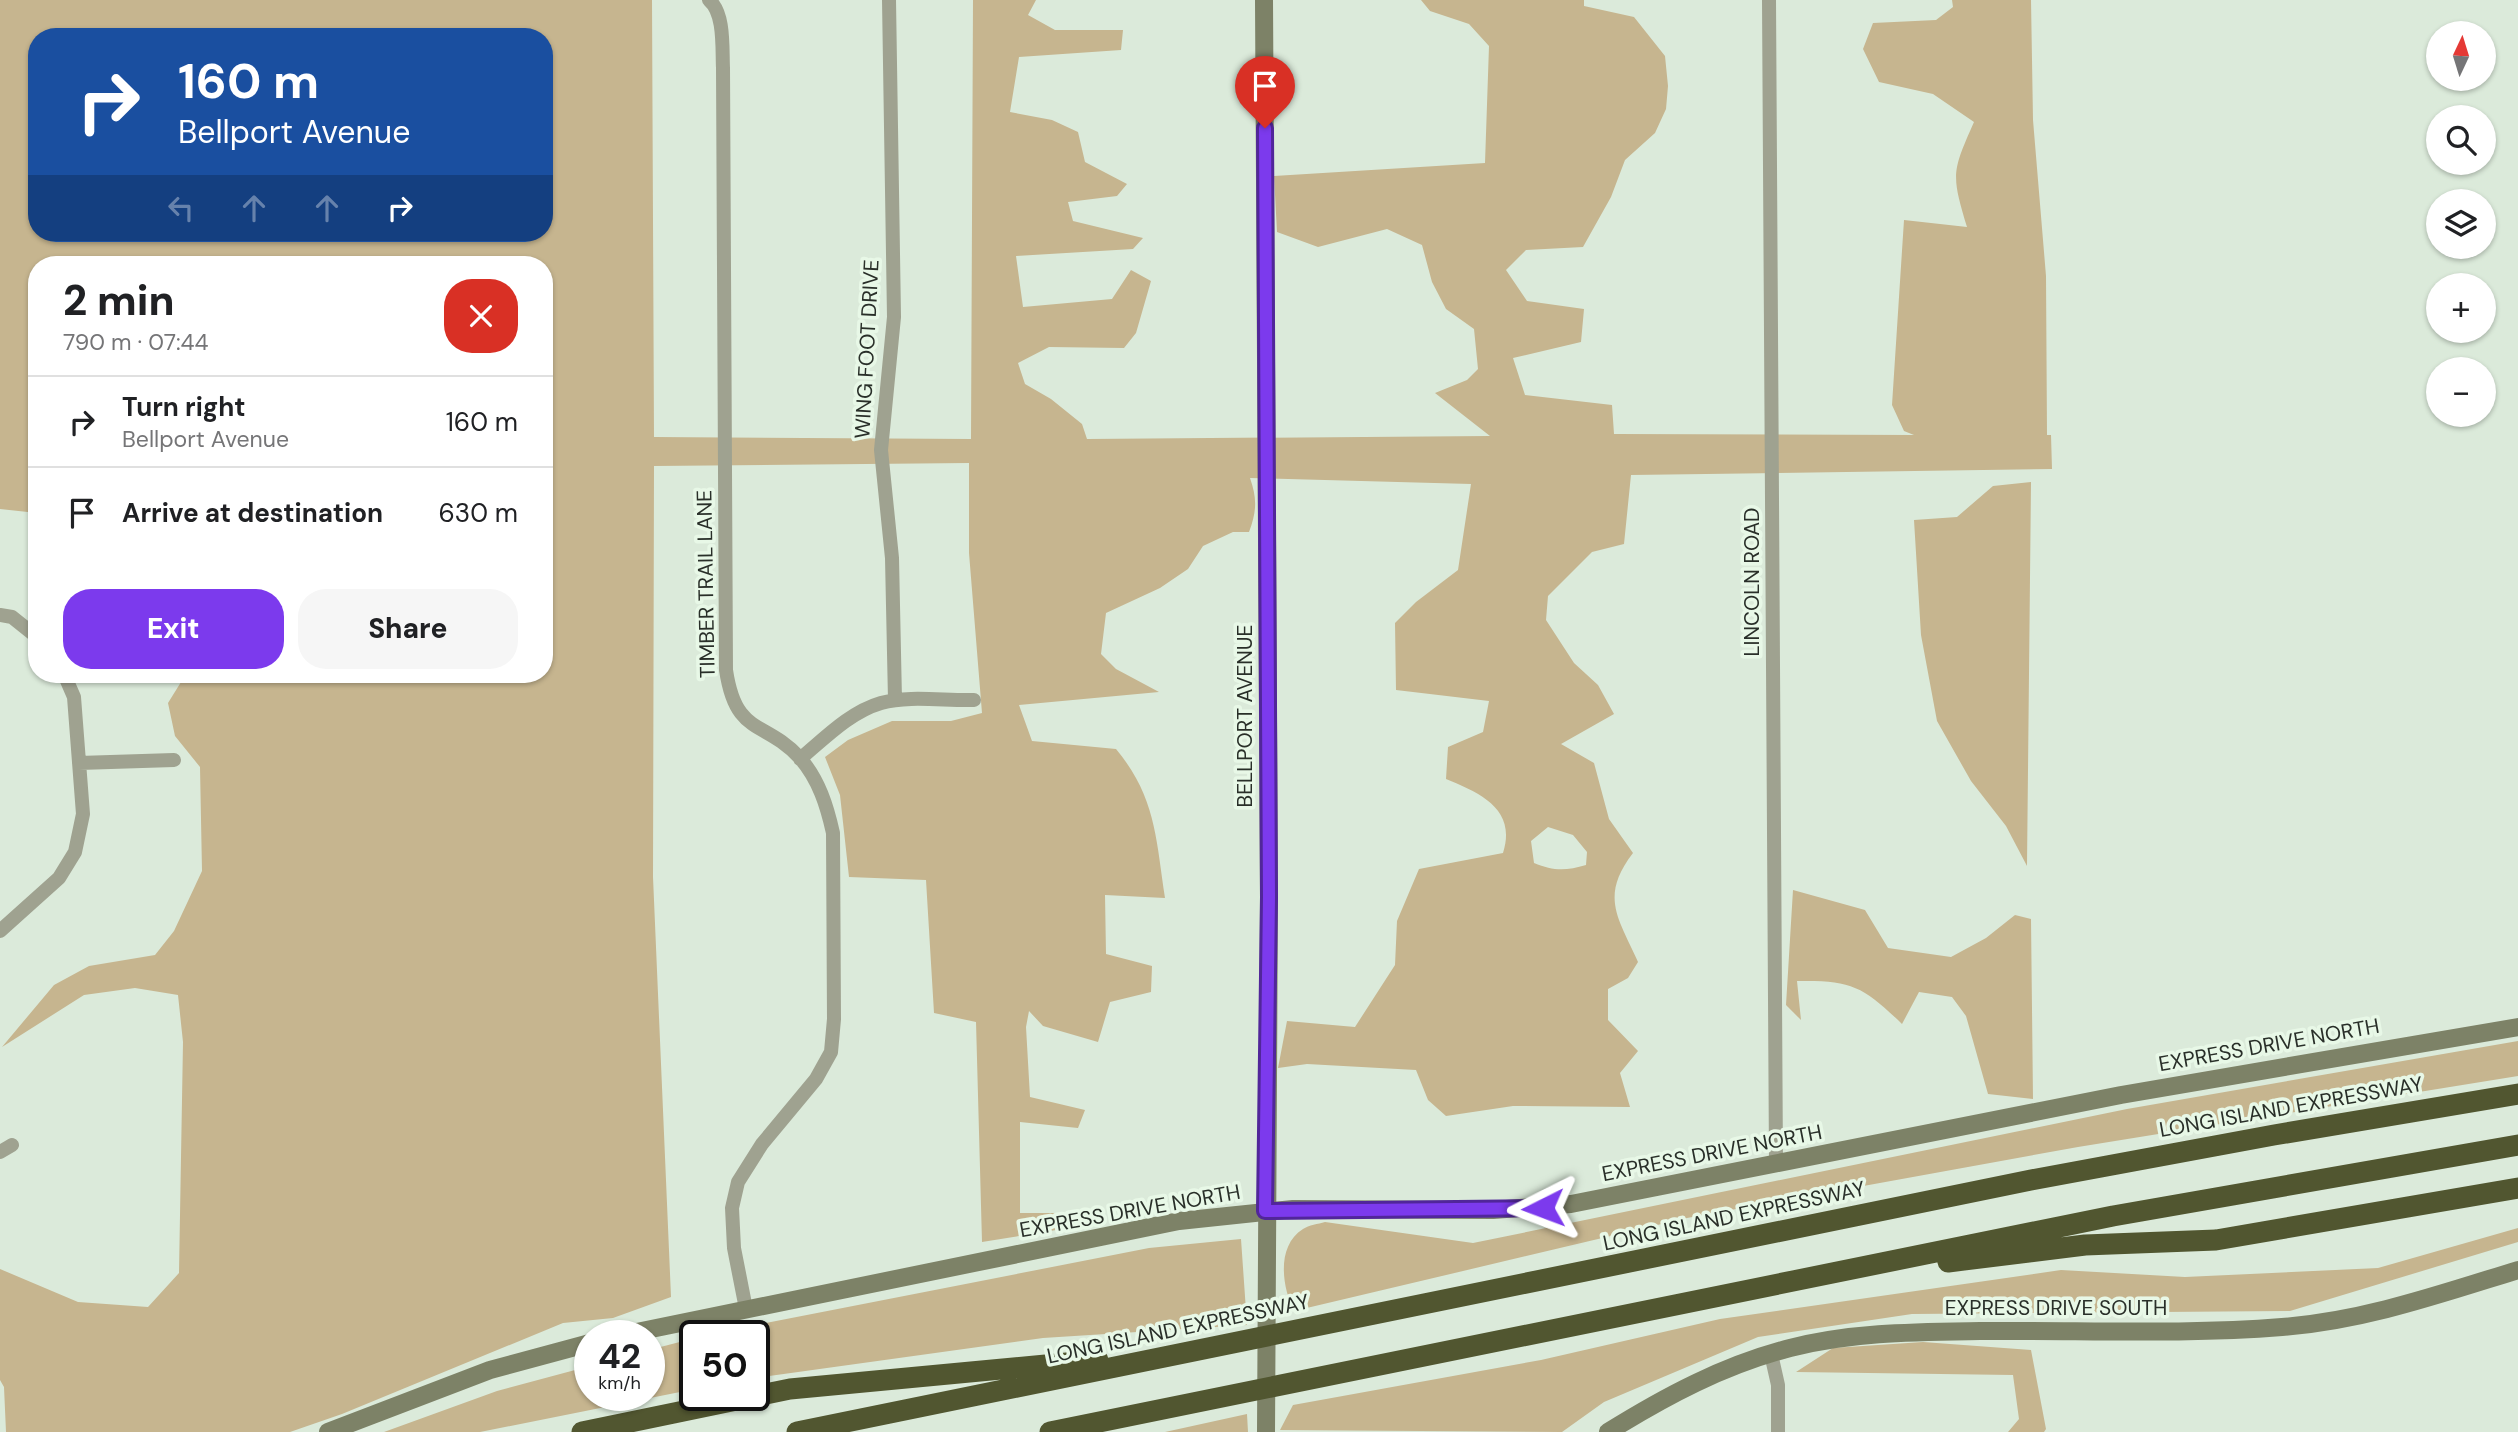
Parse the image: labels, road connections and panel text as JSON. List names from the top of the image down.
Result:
{
  "streets": {
    "highway": ["LONG ISLAND EXPRESSWAY"],
    "main road": ["BELLPORT AVENUE", "EXPRESS DRIVE NORTH", "EXPRESS DRIVE SOUTH"],
    "street": ["WING FOOT DRIVE", "LINCOLN ROAD", "TIMBER TRAIL LANE"]
  },
  "crossings": [
    ["LINCOLN ROAD", "EXPRESS DRIVE NORTH"],
    ["TIMBER TRAIL LANE", "EXPRESS DRIVE NORTH"],
    ["BELLPORT AVENUE", "EXPRESS DRIVE NORTH"]
  ],
  "north": "top",
  "page": {
    "map_buttons": ["+", "−"],
    "turn": ["160 m", "Bellport Avenue"],
    "heading": ["2 min", "790 m · 07:44"],
    "list": [
      {
        "name": "Turn right",
        "note": "Bellport Avenue",
        "value": "160 m"
      },
      {
        "name": "Arrive at destination",
        "value": "630 m"
      }
    ],
    "buttons": ["Exit", "Share"],
    "speed": "42 km/h",
    "limit": "50"
  }
}
